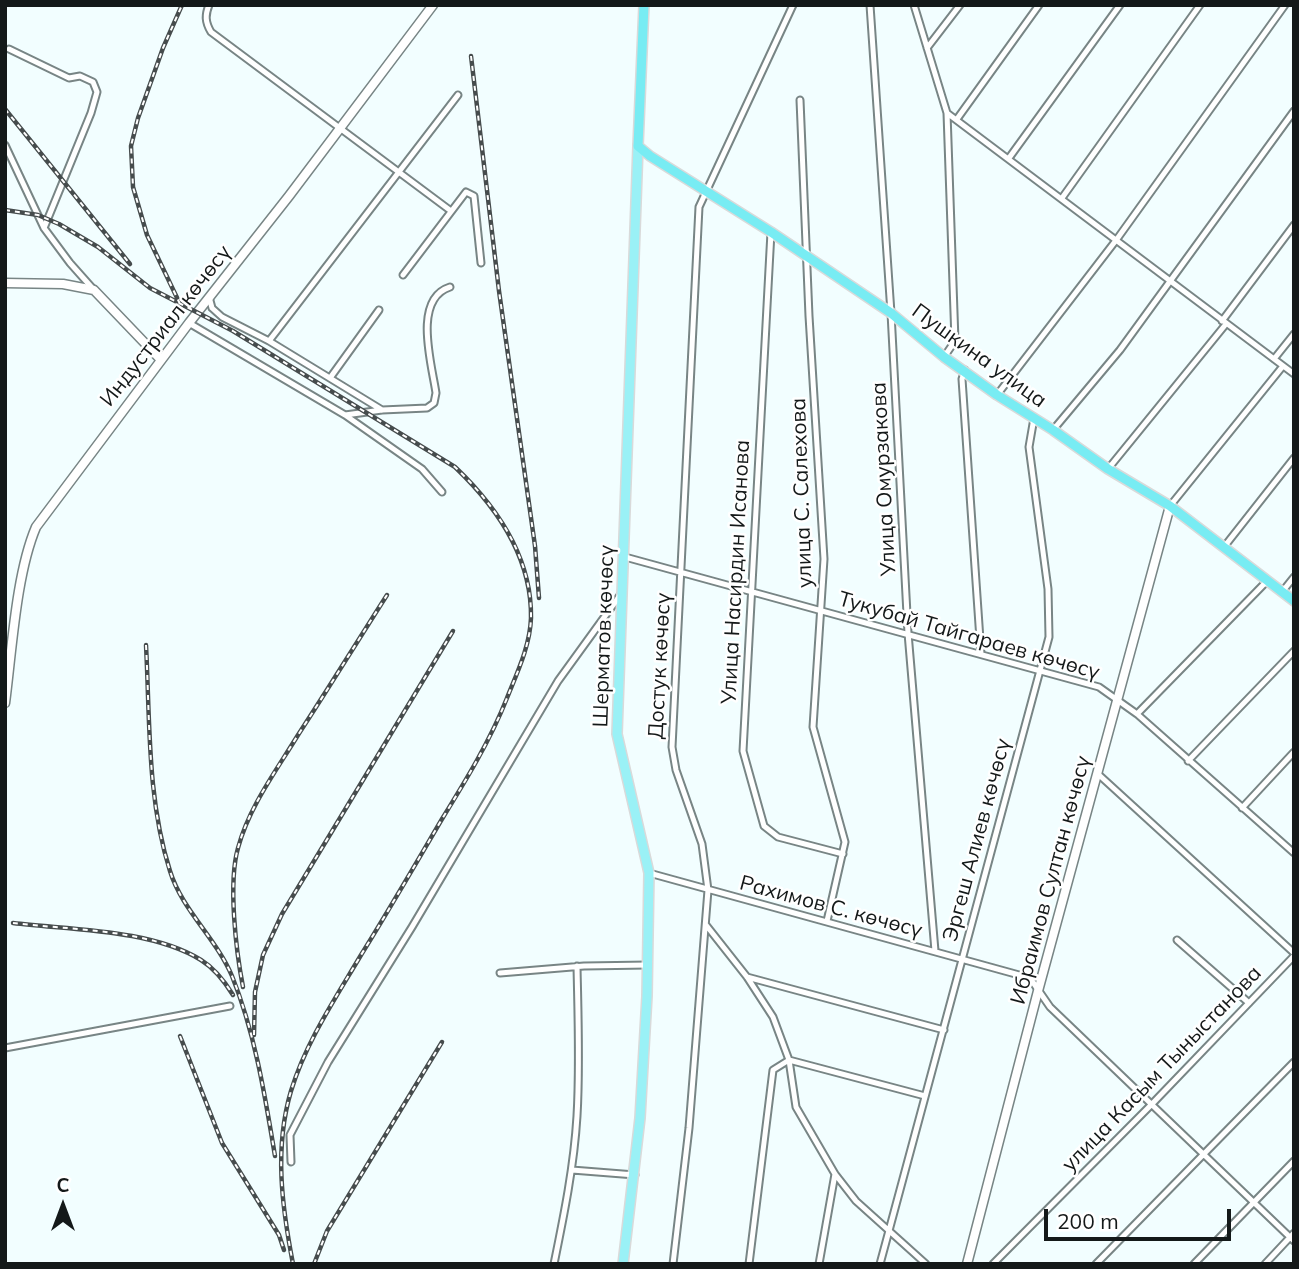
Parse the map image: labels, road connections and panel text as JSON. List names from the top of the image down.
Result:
{
  "streets": {
    "highway": ["Пушкина улица", "Шерматов көчөсү"],
    "main road": ["Индустриал көчөсү", "Ибраимов Султан көчөсү"],
    "street": [
      "Улица Омурзакова",
      "улица С. Салехова",
      "Улица Насирдин Исанова",
      "Тукубай Тайгараев көчөсү",
      "Достук көчөсү",
      "Эргеш Алиев көчөсү",
      "Рахимов С. көчөсү",
      "улица Касым Тыныстанова"
    ]
  },
  "crossings": [
    ["Пушкина улица", "Улица Омурзакова"],
    ["Пушкина улица", "улица С. Салехова"],
    ["Пушкина улица", "Улица Насирдин Исанова"],
    ["Пушкина улица", "Шерматов көчөсү"],
    ["Пушкина улица", "Достук көчөсү"],
    ["Пушкина улица", "Эргеш Алиев көчөсү"],
    ["Пушкина улица", "Ибраимов Султан көчөсү"],
    ["Улица Омурзакова", "Тукубай Тайгараев көчөсү"],
    ["Улица Омурзакова", "Рахимов С. көчөсү"],
    ["улица С. Салехова", "Улица Насирдин Исанова"],
    ["улица С. Салехова", "Тукубай Тайгараев көчөсү"],
    ["улица С. Салехова", "Рахимов С. көчөсү"],
    ["Улица Насирдин Исанова", "Тукубай Тайгараев көчөсү"],
    ["Шерматов көчөсү", "Тукубай Тайгараев көчөсү"],
    ["Шерматов көчөсү", "Рахимов С. көчөсү"],
    ["Тукубай Тайгараев көчөсү", "Достук көчөсү"],
    ["Тукубай Тайгараев көчөсү", "Эргеш Алиев көчөсү"],
    ["Тукубай Тайгараев көчөсү", "Ибраимов Султан көчөсү"],
    ["Достук көчөсү", "Рахимов С. көчөсү"],
    ["Эргеш Алиев көчөсү", "Рахимов С. көчөсү"],
    ["Ибраимов Султан көчөсү", "Рахимов С. көчөсү"],
    ["Рахимов С. көчөсү", "улица Касым Тыныстанова"]
  ],
  "scale_bar": "200 m",
  "north": "top"
}
